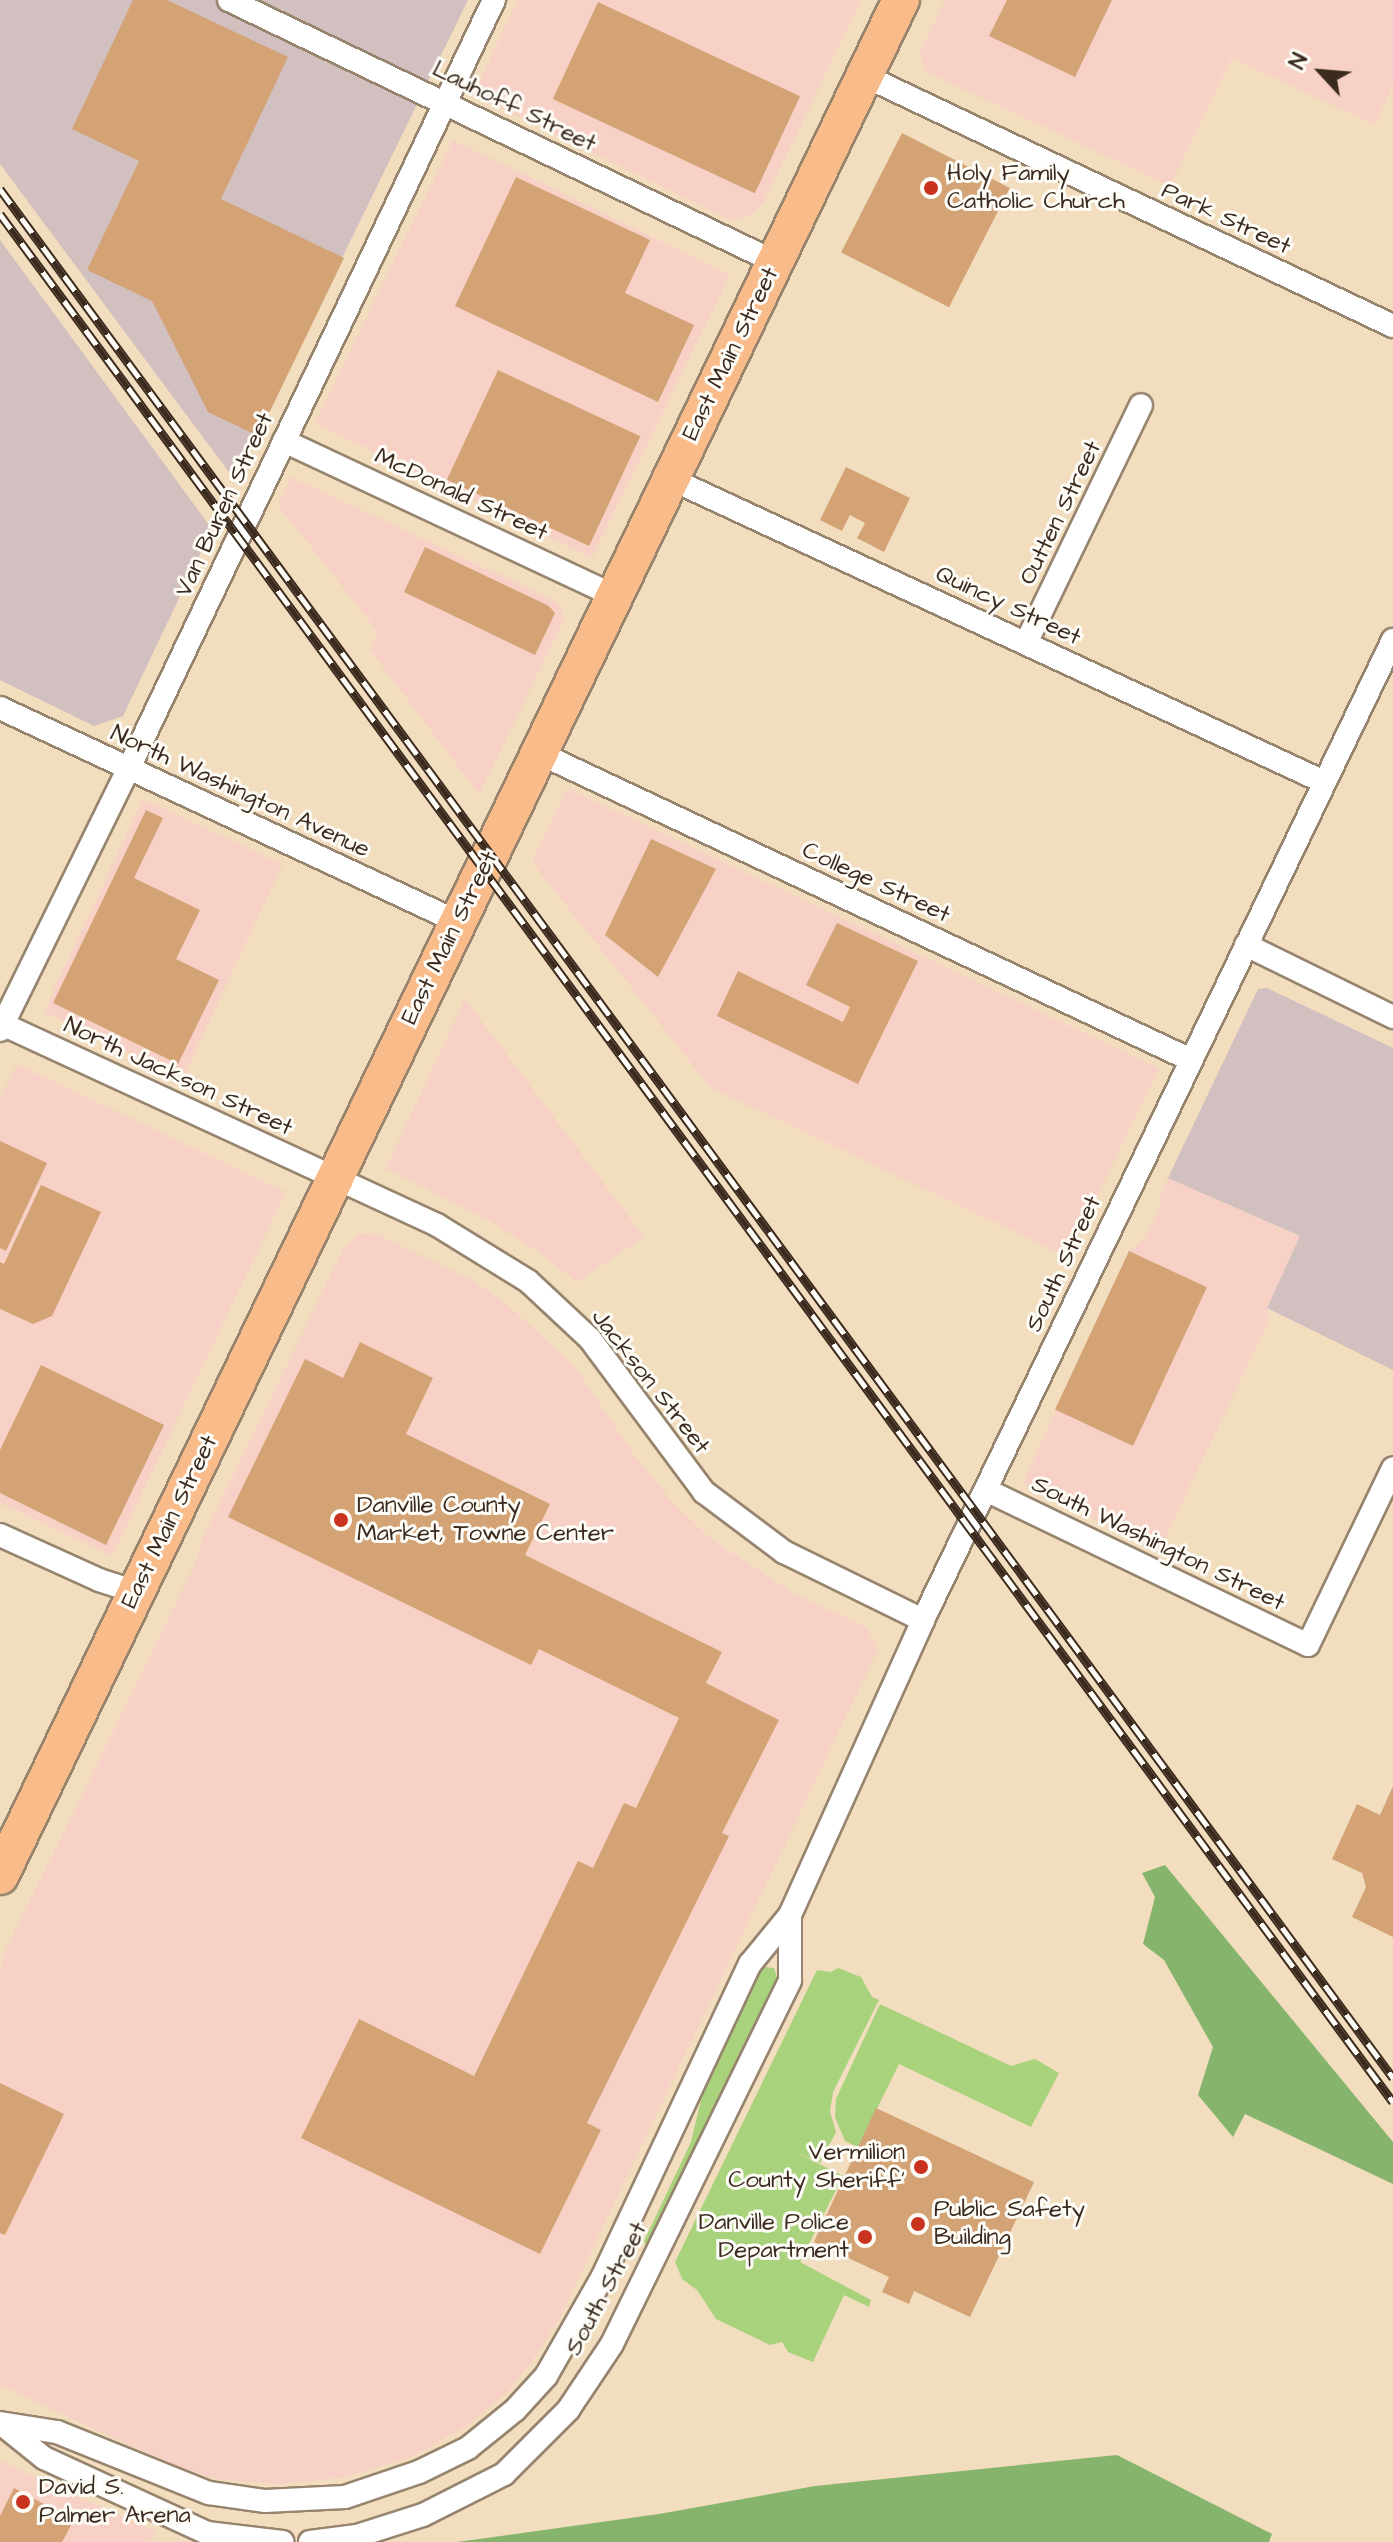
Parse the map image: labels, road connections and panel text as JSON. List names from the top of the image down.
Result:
{
  "streets": {
    "main road": ["East Main Street"],
    "street": [
      "Lauhoff Street",
      "Park Street",
      "McDonald Street",
      "Van Buren Street",
      "Outten Street",
      "Quincy Street",
      "North Washington Avenue",
      "College Street",
      "North Jackson Street",
      "South Street",
      "Jackson Street",
      "South Washington Street"
    ]
  },
  "crossings": [
    ["Lauhoff Street", "East Main Street"],
    ["Lauhoff Street", "Van Buren Street"],
    ["Park Street", "East Main Street"],
    ["East Main Street", "McDonald Street"],
    ["East Main Street", "Quincy Street"],
    ["East Main Street", "North Washington Avenue"],
    ["East Main Street", "College Street"],
    ["East Main Street", "North Jackson Street"],
    ["East Main Street", "Jackson Street"],
    ["McDonald Street", "Van Buren Street"],
    ["Van Buren Street", "North Washington Avenue"],
    ["Van Buren Street", "North Jackson Street"],
    ["Outten Street", "Quincy Street"],
    ["Quincy Street", "South Street"],
    ["College Street", "South Street"],
    ["North Jackson Street", "Jackson Street"],
    ["South Street", "Jackson Street"],
    ["South Street", "South Washington Street"]
  ],
  "places": [
    "Holy Family Catholic Church",
    "Danville County Market, Towne Center",
    "Vermilion County Sheriff'",
    "Public Safety Building",
    "Danville Police Department",
    "David S. Palmer Arena"
  ],
  "north": "top left"
}
